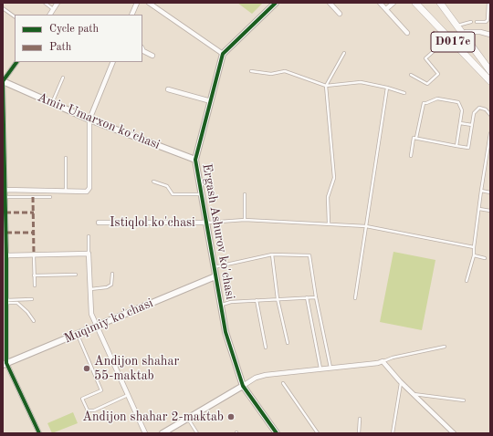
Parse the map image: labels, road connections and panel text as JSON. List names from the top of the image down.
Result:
{
  "streets": {
    "main road": ["D017e"],
    "street": [
      "Amir Umarxon ko'chasi",
      "Istiqlol ko'chasi",
      "Ergash Ashurov ko'chasi",
      "Muqimiy ko'chasi"
    ]
  },
  "crossings": [
    ["Amir Umarxon ko'chasi", "Ergash Ashurov ko'chasi"],
    ["Istiqlol ko'chasi", "Ergash Ashurov ko'chasi"],
    ["Ergash Ashurov ko'chasi", "Muqimiy ko'chasi"]
  ],
  "places": ["Andijon shahar 55-maktab", "Andijon shahar 2-maktab"],
  "legend": ["Cycle path", "Path"]
}
